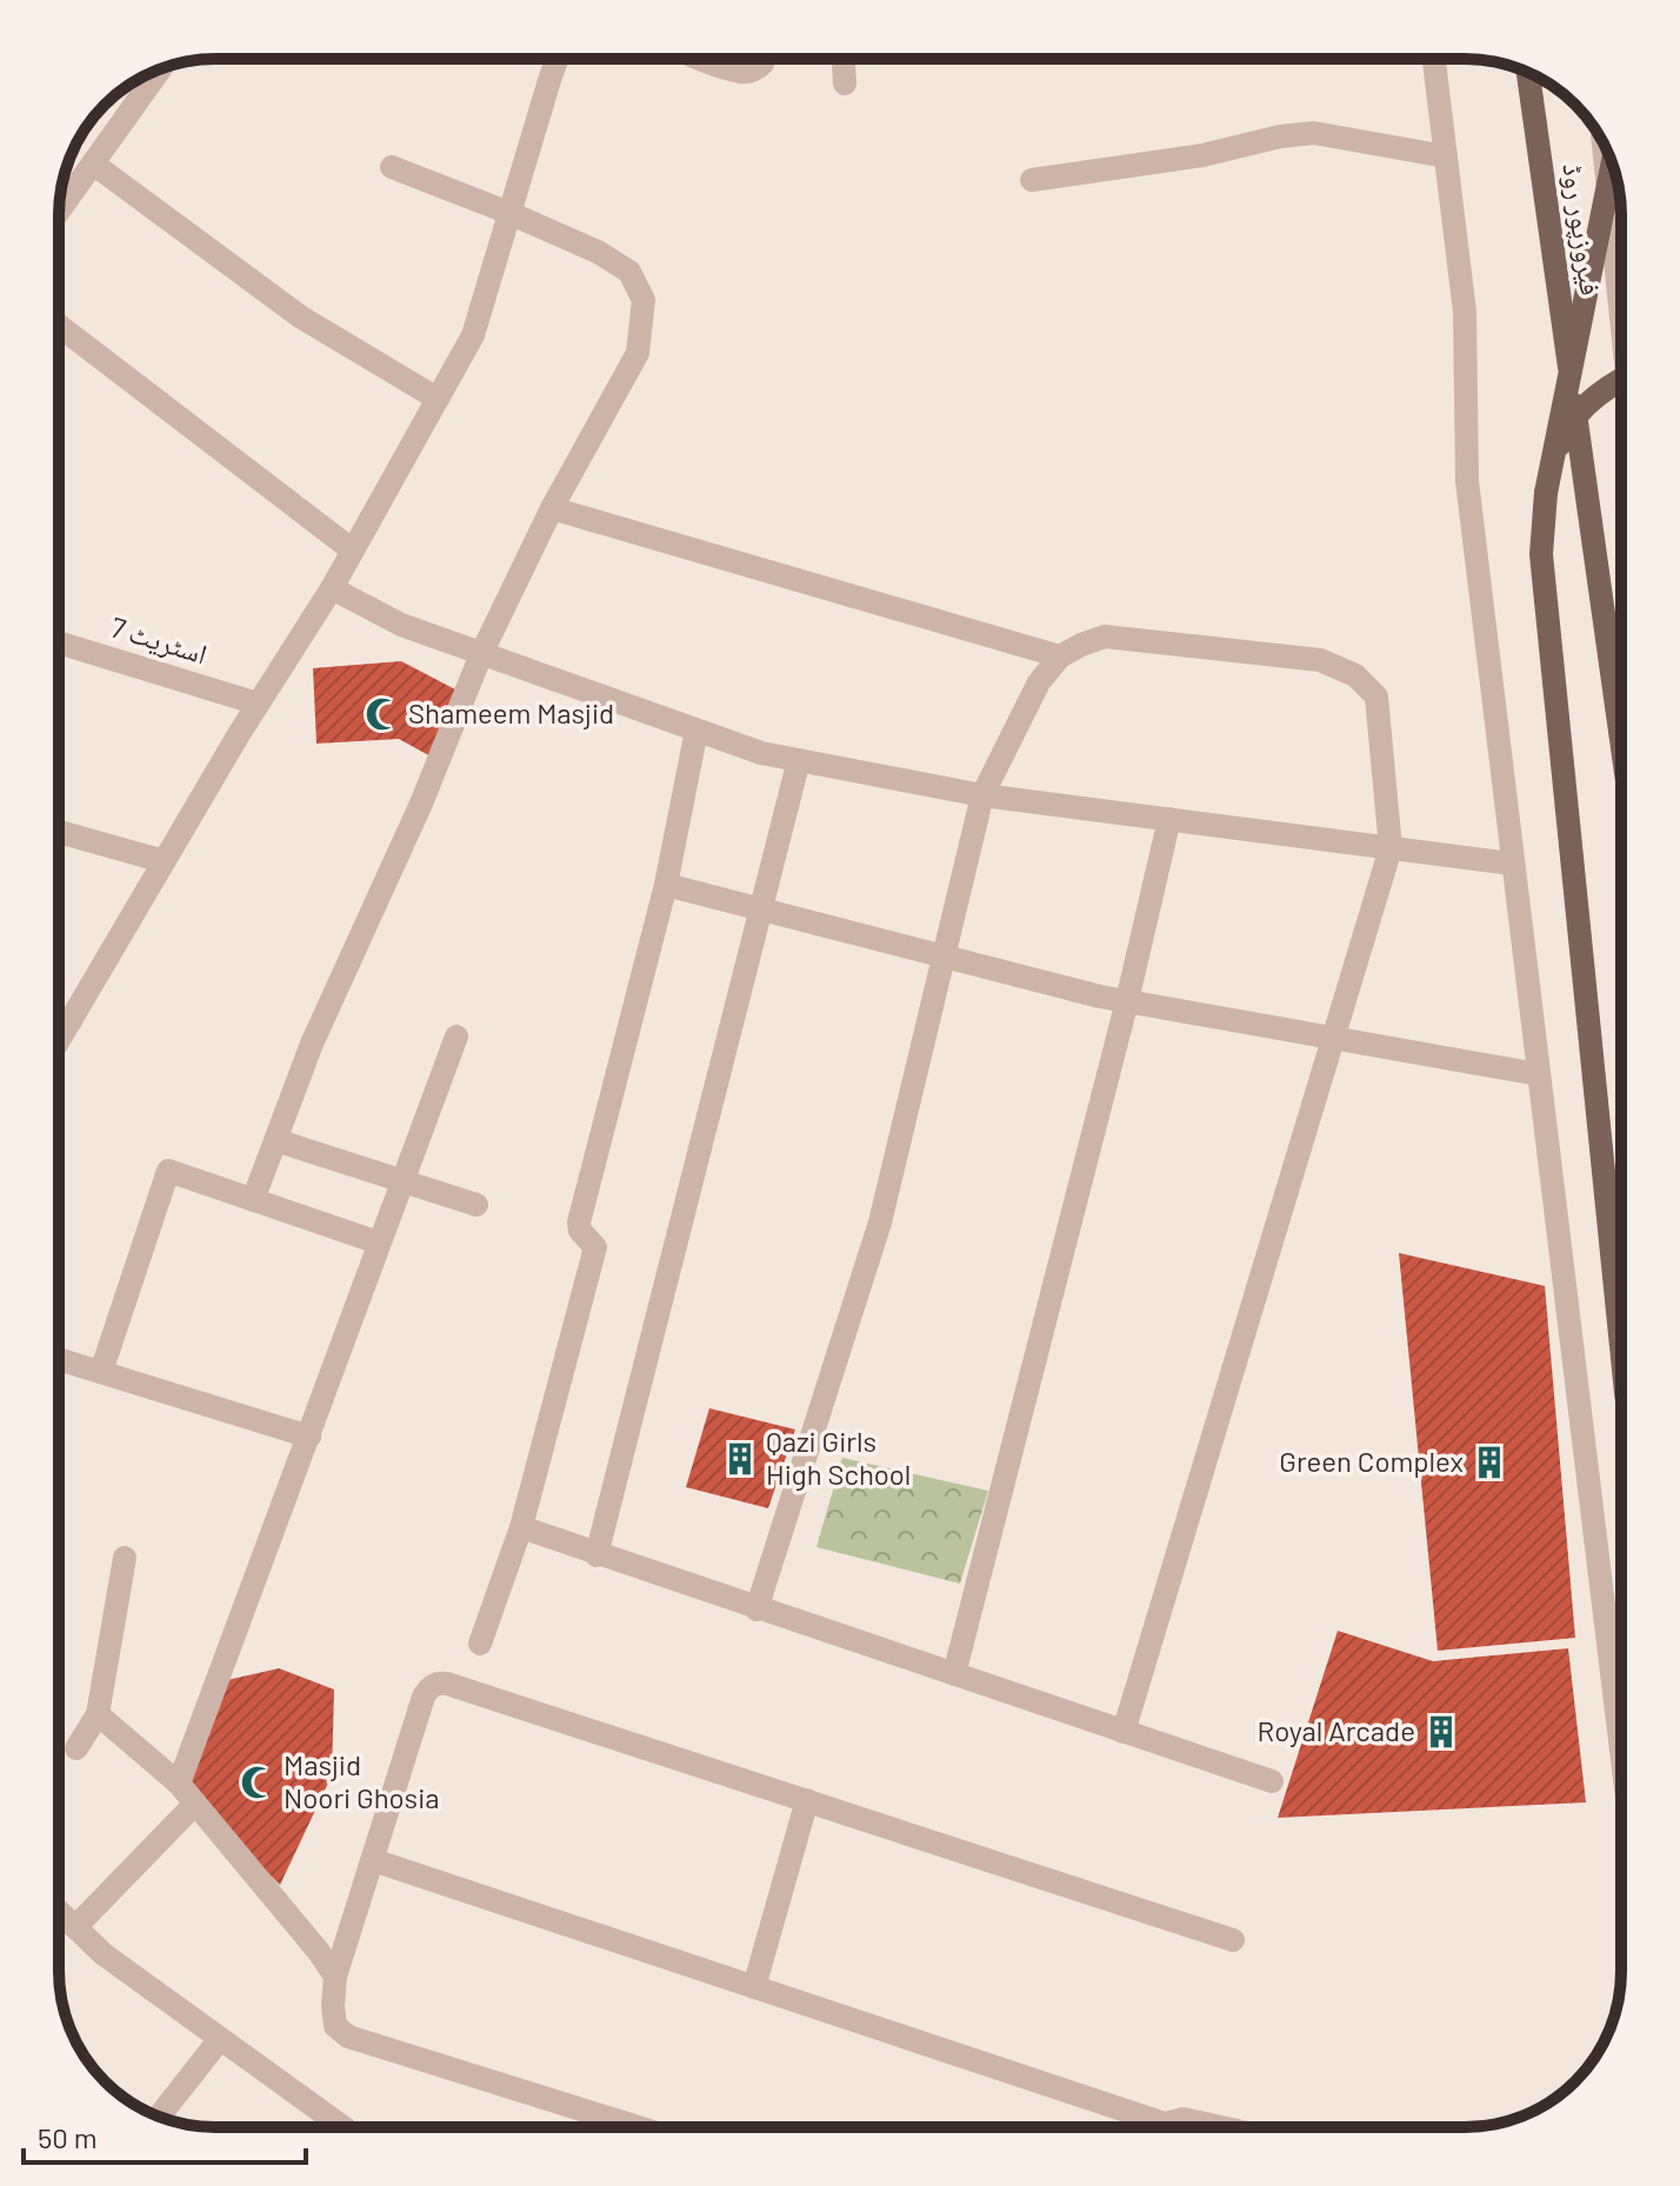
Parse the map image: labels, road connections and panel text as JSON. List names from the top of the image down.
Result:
{
  "streets": {
    "main road": ["فیروزپور روڈ"],
    "street": ["اسٹریٹ 7"]
  },
  "places": {
    "mosque": ["Shameem Masjid", "Masjid Noori Ghosia"],
    "building": ["Qazi Girls High School", "Green Complex", "Royal Arcade"]
  },
  "scale_bar": "50 m"
}
